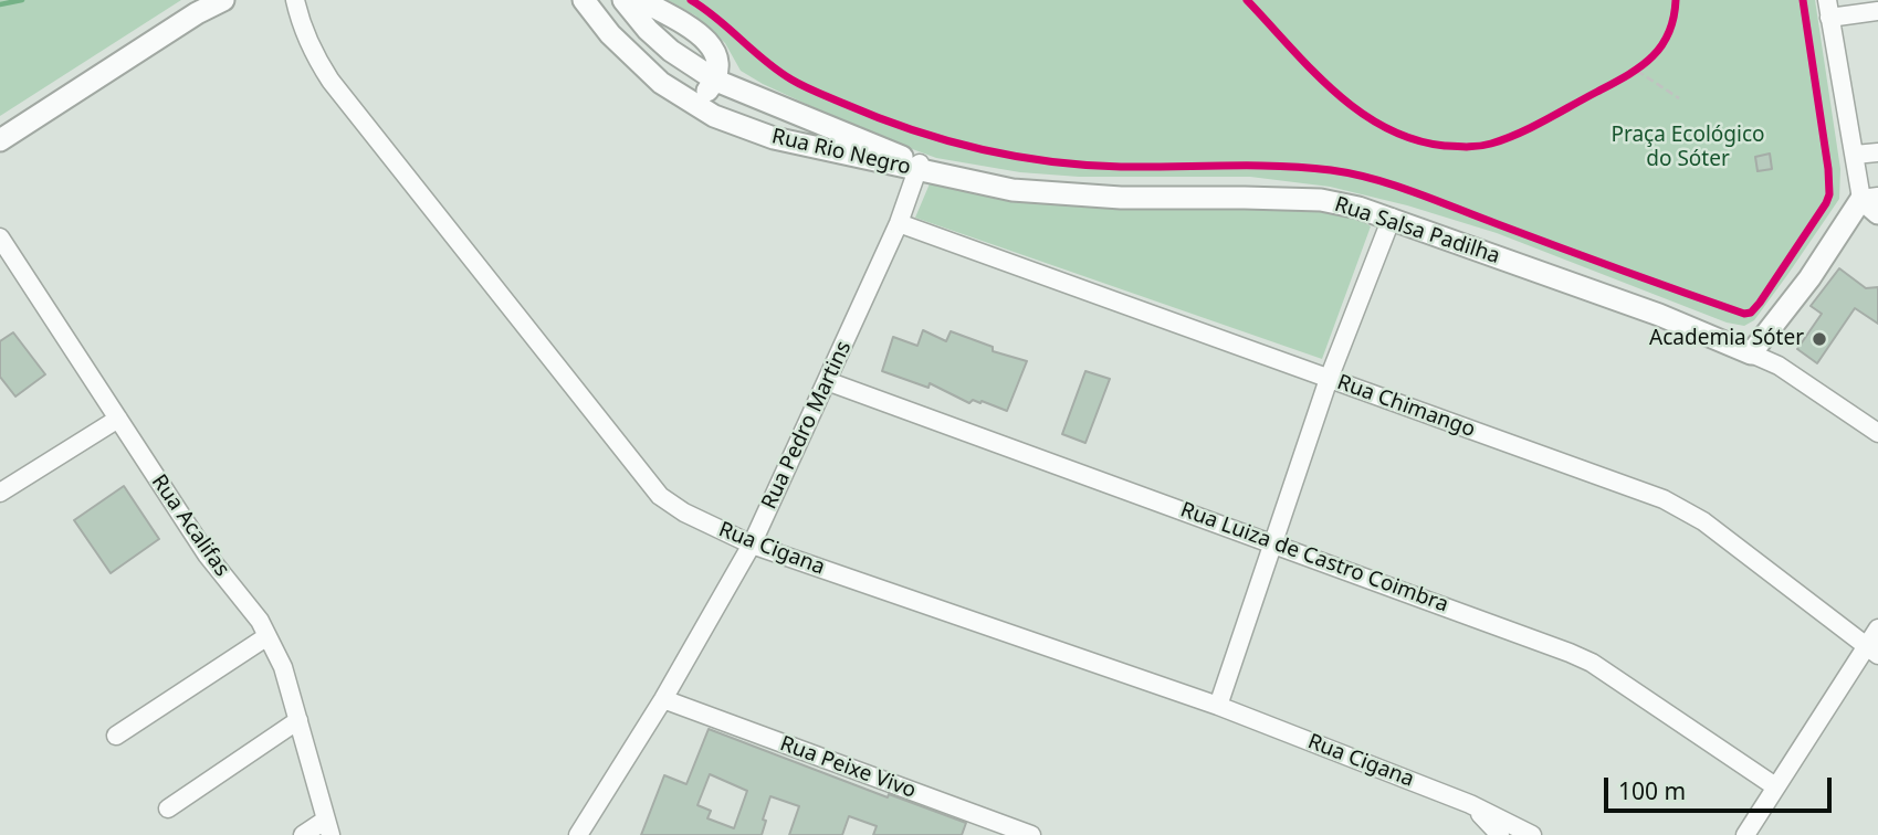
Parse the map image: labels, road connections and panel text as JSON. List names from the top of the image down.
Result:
{
  "streets": {
    "main road": ["Rua Rio Negro", "Rua Salsa Padilha"],
    "street": [
      "Rua Chimango",
      "Rua Pedro Martins",
      "Rua Acalifas",
      "Rua Cigana",
      "Rua Luiza de Castro Coimbra",
      "Rua Peixe Vivo"
    ]
  },
  "crossings": [
    ["Rua Rio Negro", "Rua Salsa Padilha"],
    ["Rua Rio Negro", "Rua Pedro Martins"],
    ["Rua Salsa Padilha", "Rua Pedro Martins"],
    ["Rua Chimango", "Rua Pedro Martins"],
    ["Rua Pedro Martins", "Rua Cigana"],
    ["Rua Pedro Martins", "Rua Luiza de Castro Coimbra"],
    ["Rua Pedro Martins", "Rua Peixe Vivo"]
  ],
  "parks": ["Praça Ecológico do Sóter"],
  "places": ["Academia Sóter"],
  "scale_bar": "100 m"
}
